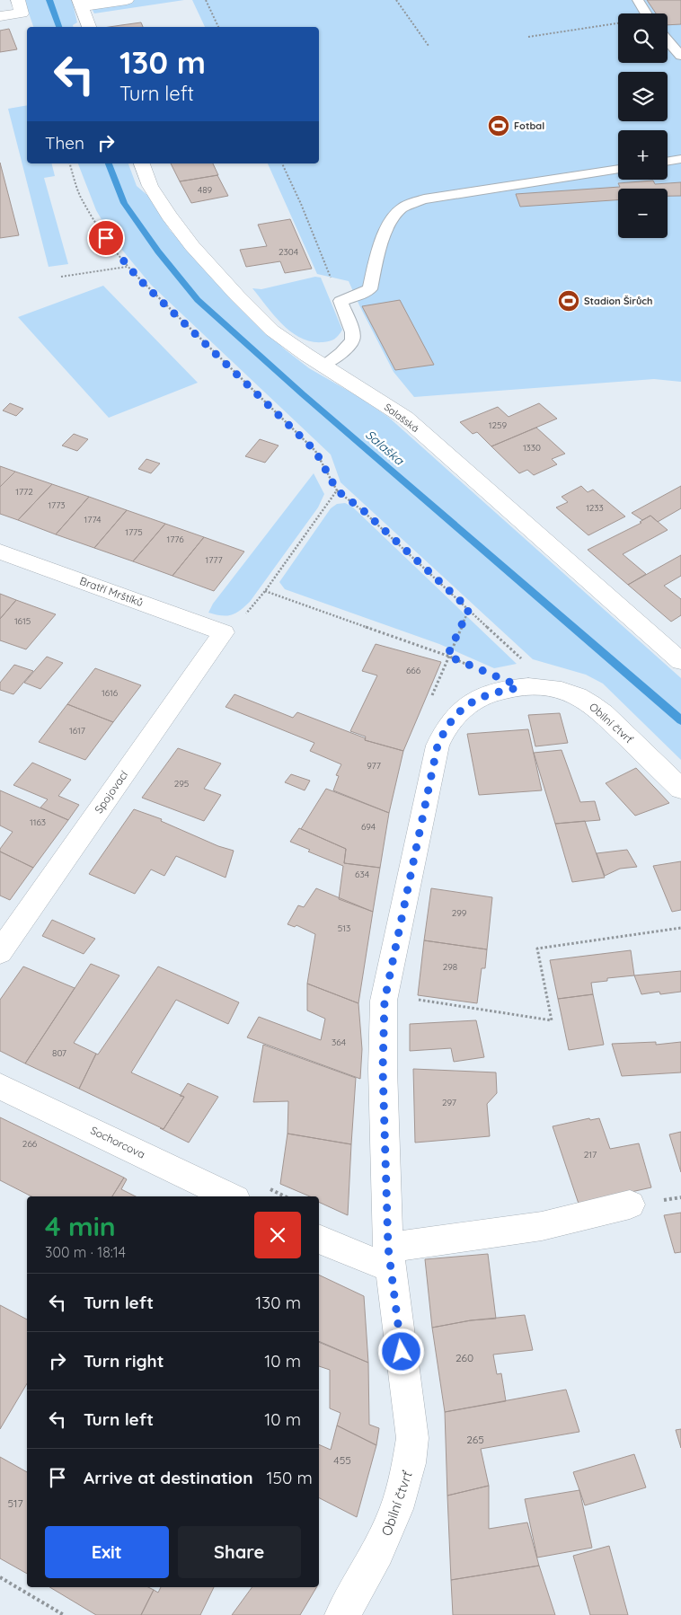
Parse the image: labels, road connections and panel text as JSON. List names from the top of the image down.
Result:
{
  "streets": {
    "street": [
      "Salašská",
      "Bratří Mrštíků",
      "Obilní čtvrť",
      "Spojovací",
      "Sochorcova"
    ]
  },
  "crossings": [
    ["Bratří Mrštíků", "Spojovací"]
  ],
  "water": ["Salaška"],
  "places": {
    "sports": ["Fotbal", "Stadion Širůch"]
  },
  "house_numbers": [
    "489",
    "2304",
    "1259",
    "1330",
    "1772",
    "1773",
    "1233",
    "1774",
    "1775",
    "1776",
    "1777",
    "1615",
    "666",
    "1616",
    "1617",
    "977",
    "295",
    "1163",
    "694",
    "634",
    "299",
    "513",
    "298",
    "364",
    "807",
    "297",
    "266",
    "217",
    "260",
    "265",
    "455",
    "517"
  ],
  "page": {
    "map_buttons": ["+", "−"],
    "turn": ["130 m", "Turn left"],
    "then": "Then",
    "heading": ["4 min", "300 m · 18:14"],
    "list": [
      {
        "name": "Turn left",
        "value": "130 m"
      },
      {
        "name": "Turn right",
        "value": "10 m"
      },
      {
        "name": "Turn left",
        "value": "10 m"
      },
      {
        "name": "Arrive at destination",
        "value": "150 m"
      }
    ],
    "buttons": ["Exit", "Share"]
  }
}
